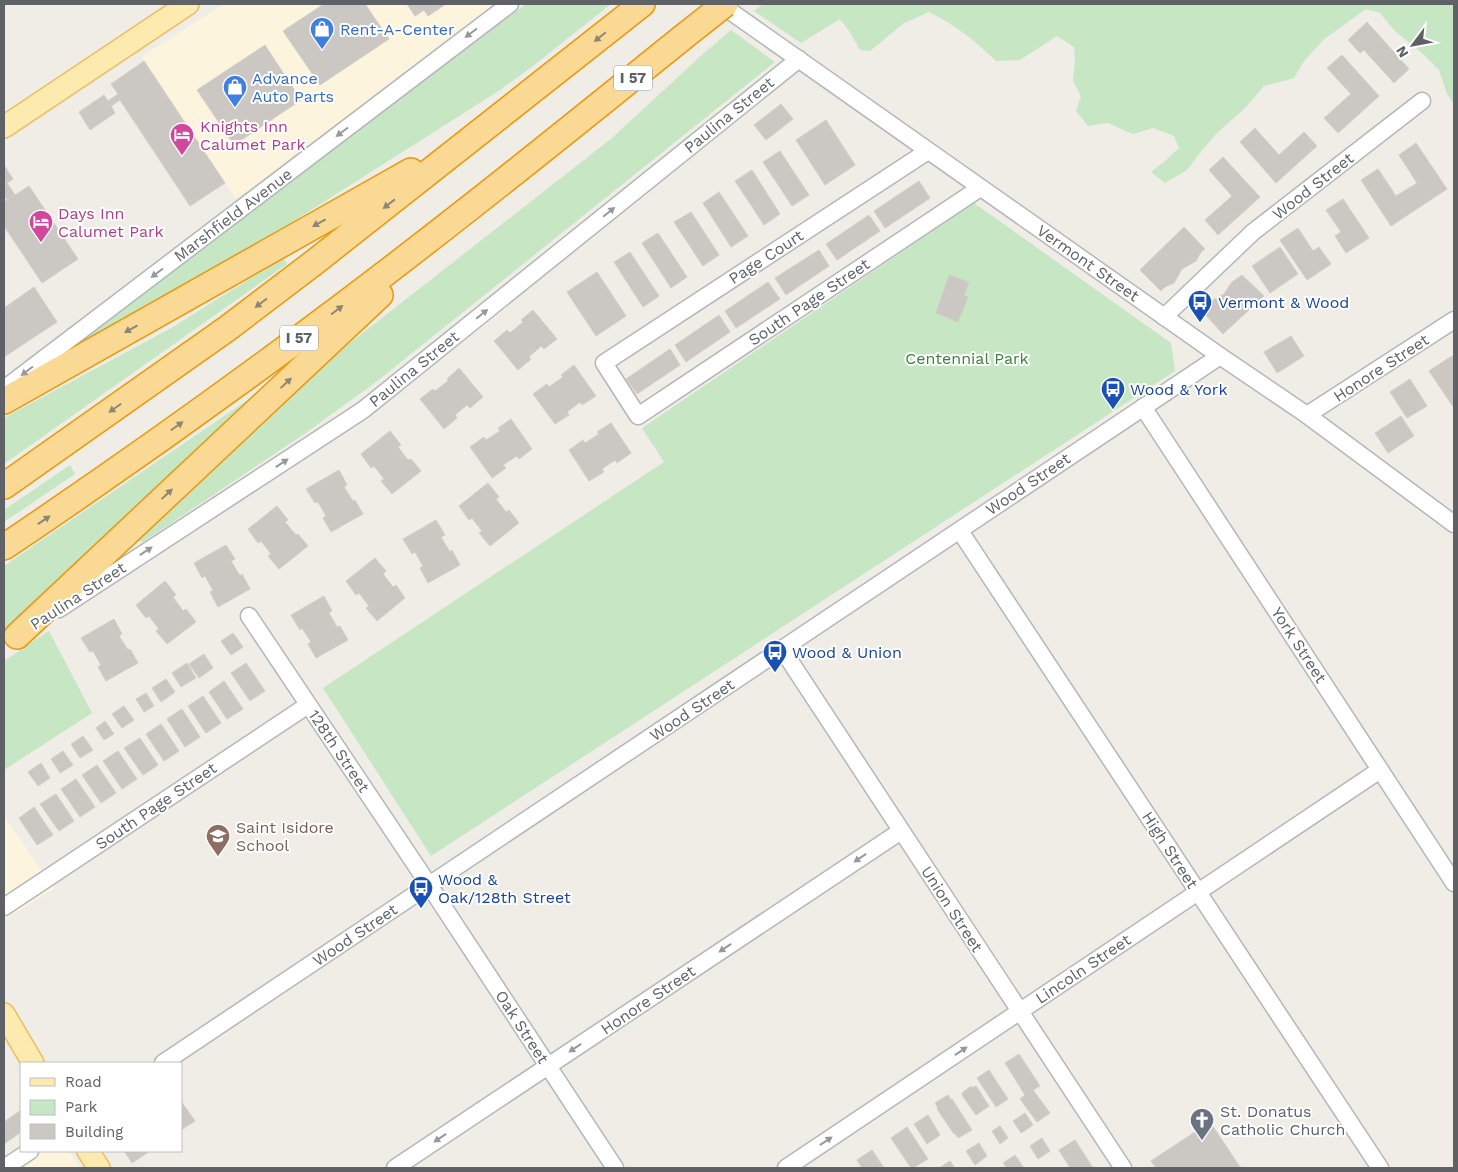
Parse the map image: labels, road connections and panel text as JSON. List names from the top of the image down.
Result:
{
  "streets": {
    "highway": ["I 57"],
    "street": [
      "Paulina Street",
      "Wood Street",
      "Marshfield Avenue",
      "Page Court",
      "Vermont Street",
      "South Page Street",
      "Honore Street",
      "York Street",
      "128th Street",
      "High Street",
      "Union Street",
      "Lincoln Street",
      "Oak Street"
    ]
  },
  "crossings": [
    ["Paulina Street", "Vermont Street"],
    ["Wood Street", "Vermont Street"],
    ["Wood Street", "York Street"],
    ["Wood Street", "128th Street"],
    ["Wood Street", "High Street"],
    ["Wood Street", "Union Street"],
    ["Wood Street", "Oak Street"],
    ["Page Court", "Vermont Street"],
    ["Page Court", "South Page Street"],
    ["Vermont Street", "South Page Street"],
    ["Vermont Street", "Honore Street"],
    ["South Page Street", "128th Street"],
    ["Honore Street", "Union Street"],
    ["Honore Street", "Oak Street"],
    ["York Street", "Lincoln Street"],
    ["128th Street", "Oak Street"],
    ["High Street", "Lincoln Street"],
    ["Union Street", "Lincoln Street"]
  ],
  "one_way": [
    "Paulina Street",
    "Marshfield Avenue",
    "Honore Street",
    "Lincoln Street"
  ],
  "parks": ["Centennial Park"],
  "places": {
    "shop": ["Rent-A-Center", "Advance Auto Parts"],
    "hotel": ["Knights Inn Calumet Park", "Days Inn Calumet Park"],
    "bus stop": [
      "Vermont & Wood",
      "Wood & York",
      "Wood & Union",
      "Wood & Oak/128th Street"
    ],
    "school or university": ["Saint Isidore School"],
    "church": ["St. Donatus Catholic Church"]
  },
  "legend": ["Road", "Park", "Building"],
  "north": "bottom left"
}
